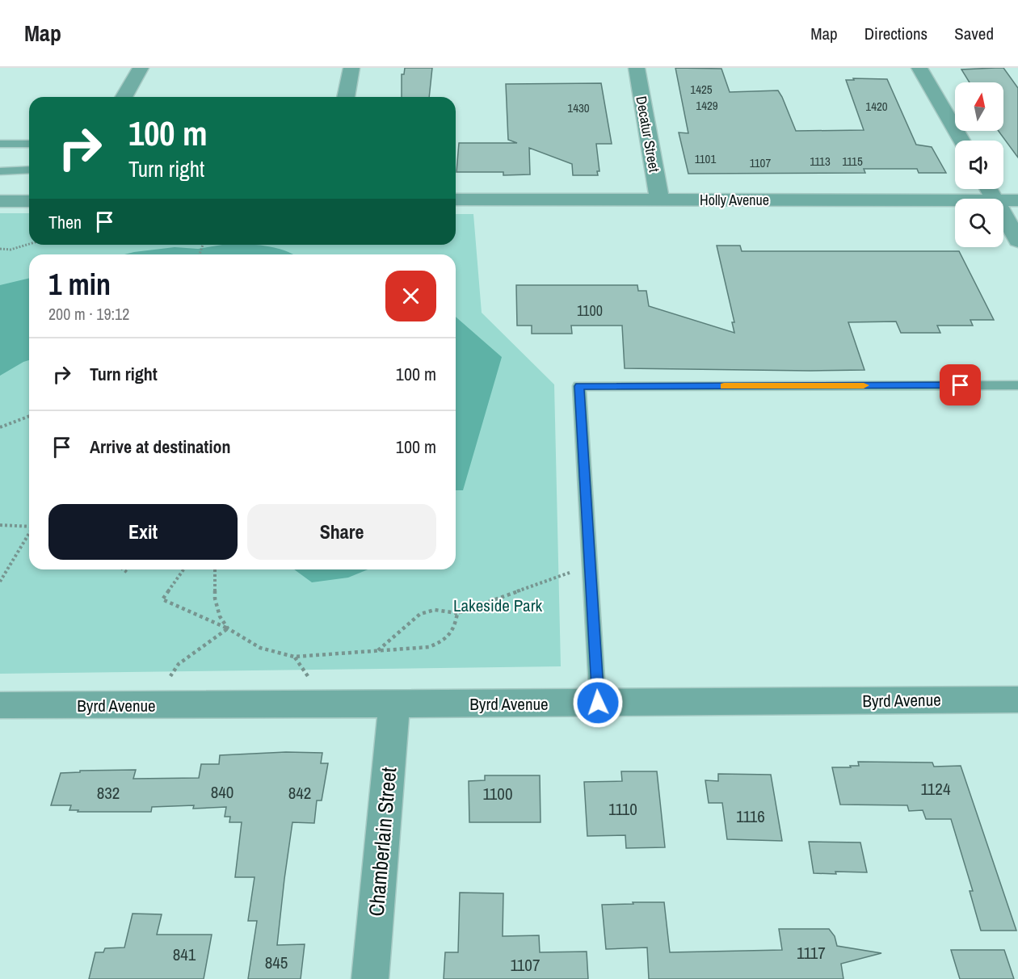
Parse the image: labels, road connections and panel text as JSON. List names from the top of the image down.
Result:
{
  "streets": {
    "street": [
      "Decatur Street",
      "Holly Avenue",
      "Byrd Avenue",
      "Chamberlain Street"
    ]
  },
  "crossings": [
    ["Decatur Street", "Holly Avenue"],
    ["Byrd Avenue", "Chamberlain Street"]
  ],
  "parks": ["Lakeside Park"],
  "house_numbers": [
    "1425",
    "1429",
    "1420",
    "1430",
    "1101",
    "1113",
    "1115",
    "1107",
    "1100",
    "1124",
    "840",
    "832",
    "842",
    "1100",
    "1110",
    "1116",
    "1117",
    "841",
    "845",
    "1107"
  ],
  "north": "top",
  "page": {
    "header": "Map",
    "nav": ["Map", "Directions", "Saved"],
    "turn": ["100 m", "Turn right"],
    "then": "Then",
    "heading": ["1 min", "200 m · 19:12"],
    "list": [
      {
        "name": "Turn right",
        "value": "100 m"
      },
      {
        "name": "Arrive at destination",
        "value": "100 m"
      }
    ],
    "buttons": ["Exit", "Share"]
  }
}
